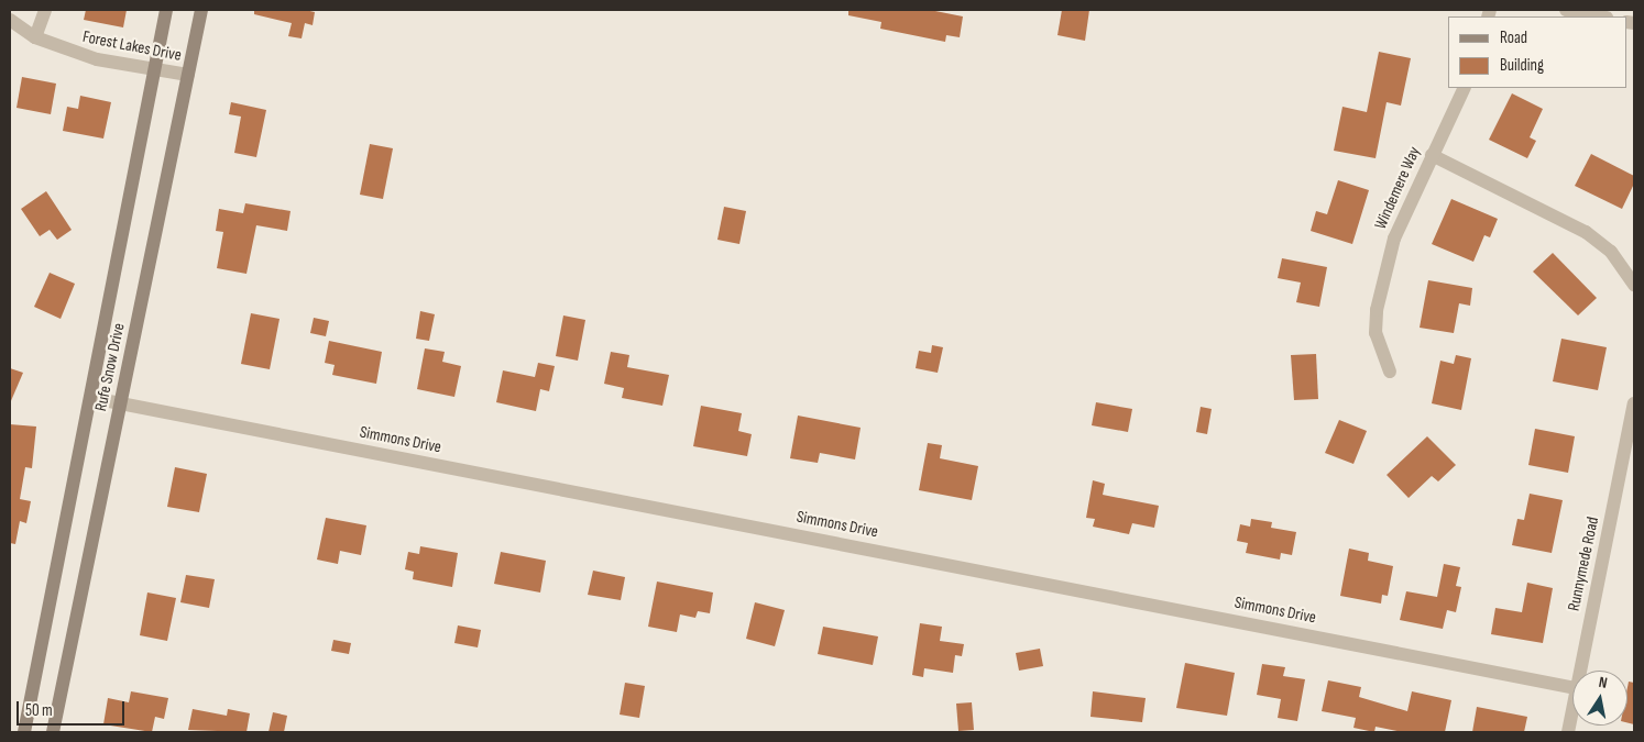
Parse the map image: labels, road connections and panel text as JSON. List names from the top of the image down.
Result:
{
  "streets": {
    "main road": ["Rufe Snow Drive"],
    "street": [
      "Forest Lakes Drive",
      "Windemere Way",
      "Simmons Drive",
      "Runnymede Road"
    ]
  },
  "crossings": [
    ["Forest Lakes Drive", "Rufe Snow Drive"],
    ["Rufe Snow Drive", "Simmons Drive"]
  ],
  "legend": ["Road", "Building"],
  "scale_bar": "50 m",
  "north": "top"
}
